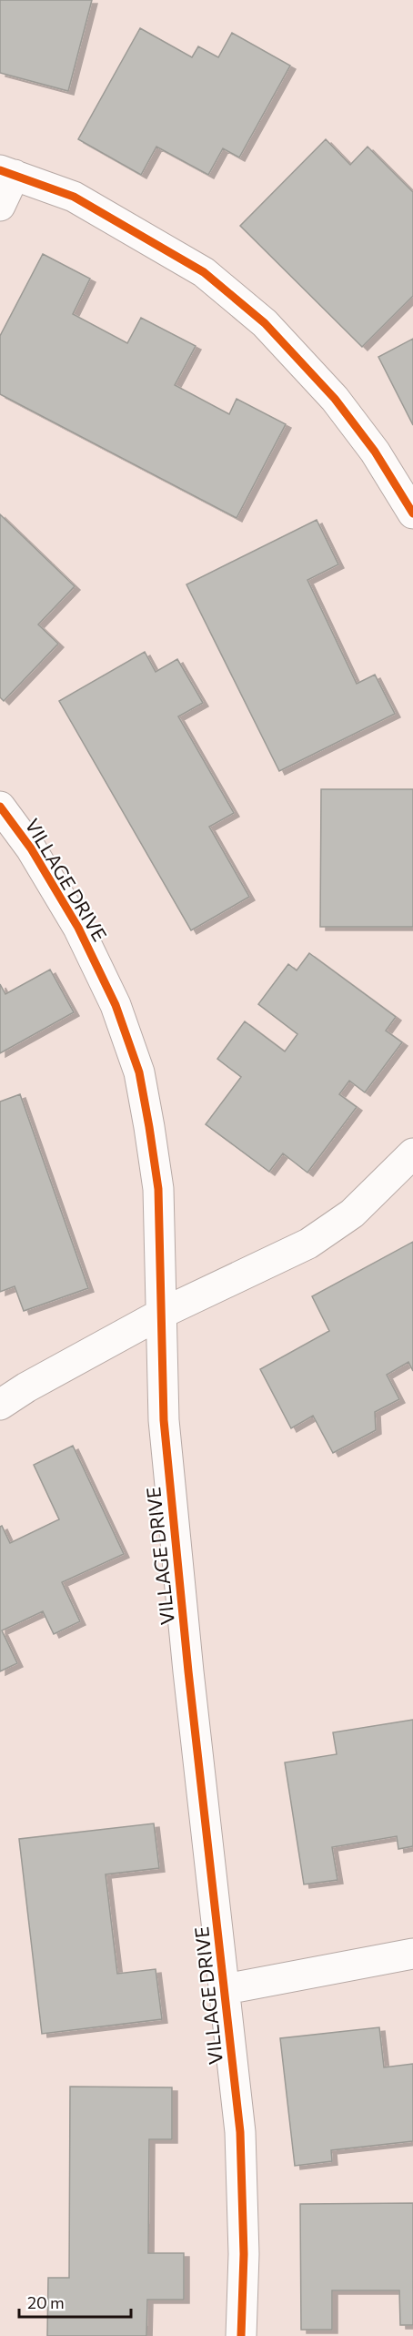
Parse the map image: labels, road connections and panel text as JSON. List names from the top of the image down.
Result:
{
  "streets": {
    "street": ["VILLAGE DRIVE"]
  },
  "scale_bar": "20 m"
}
